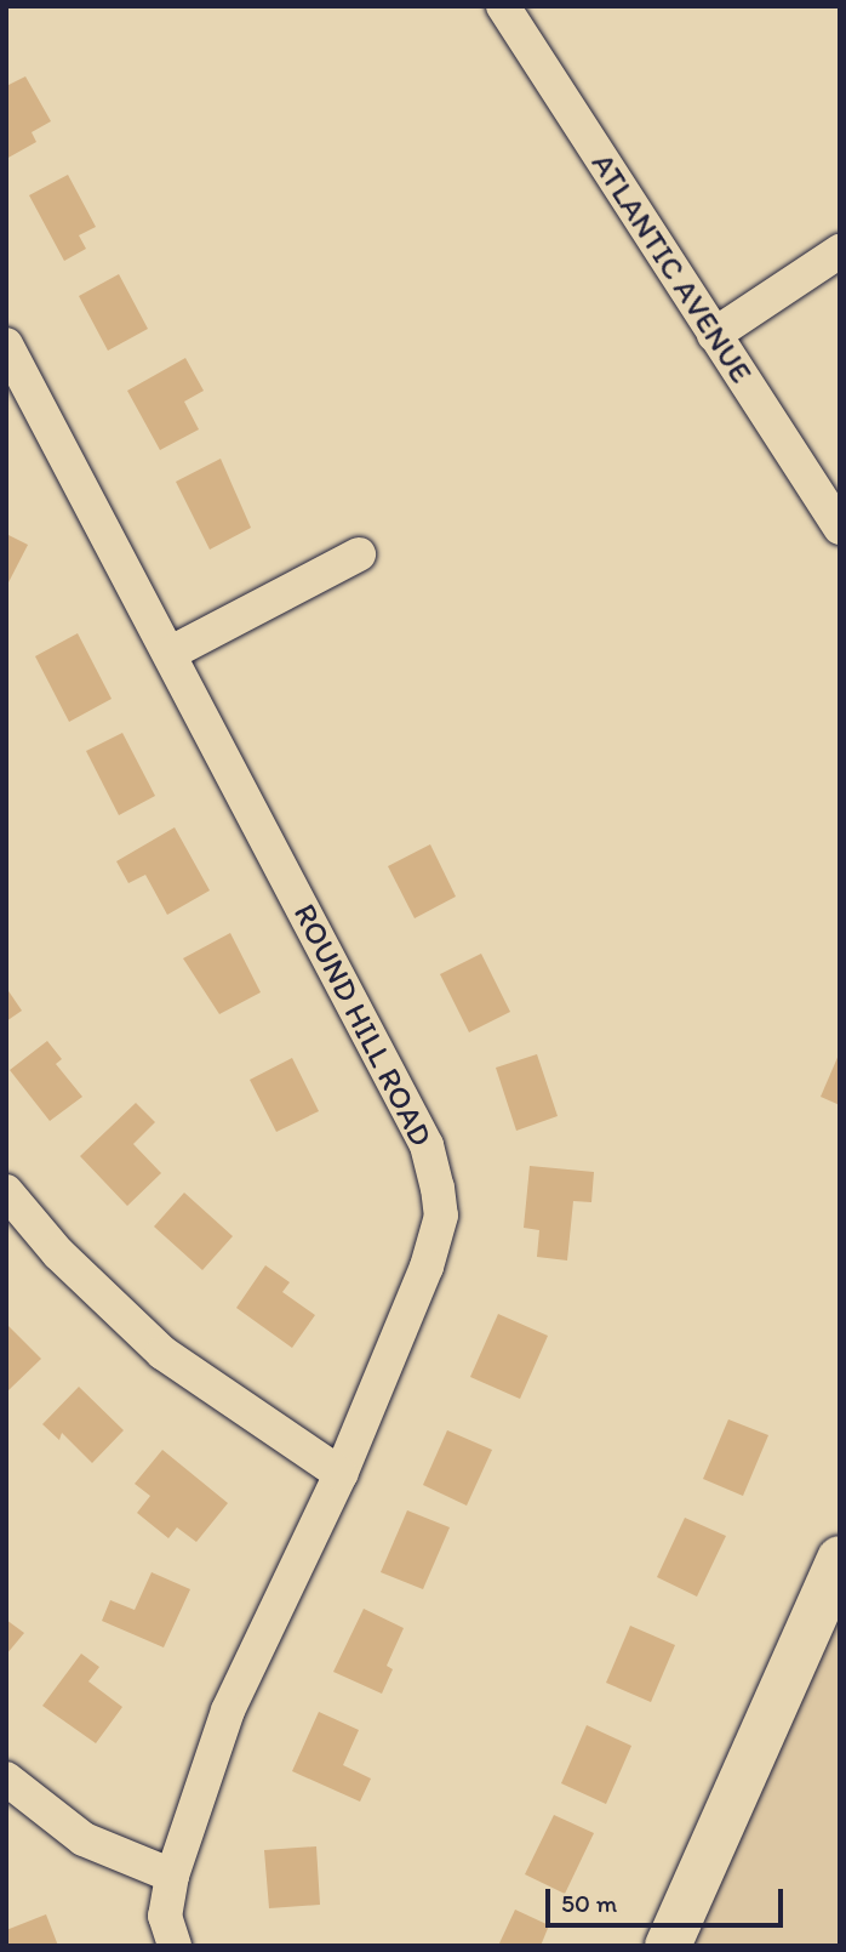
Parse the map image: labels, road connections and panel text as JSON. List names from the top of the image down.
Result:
{
  "streets": {
    "street": ["ATLANTIC AVENUE", "ROUND HILL ROAD"]
  },
  "scale_bar": "50 m"
}
